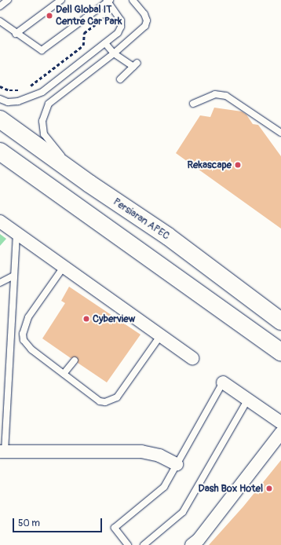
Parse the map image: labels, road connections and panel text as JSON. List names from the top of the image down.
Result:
{
  "streets": {
    "main road": ["Persiaran APEC"]
  },
  "places": [
    "Dell Global IT Centre Car Park",
    "Rekascape",
    "Cyberview",
    "Dash Box Hotel"
  ],
  "scale_bar": "50 m"
}
